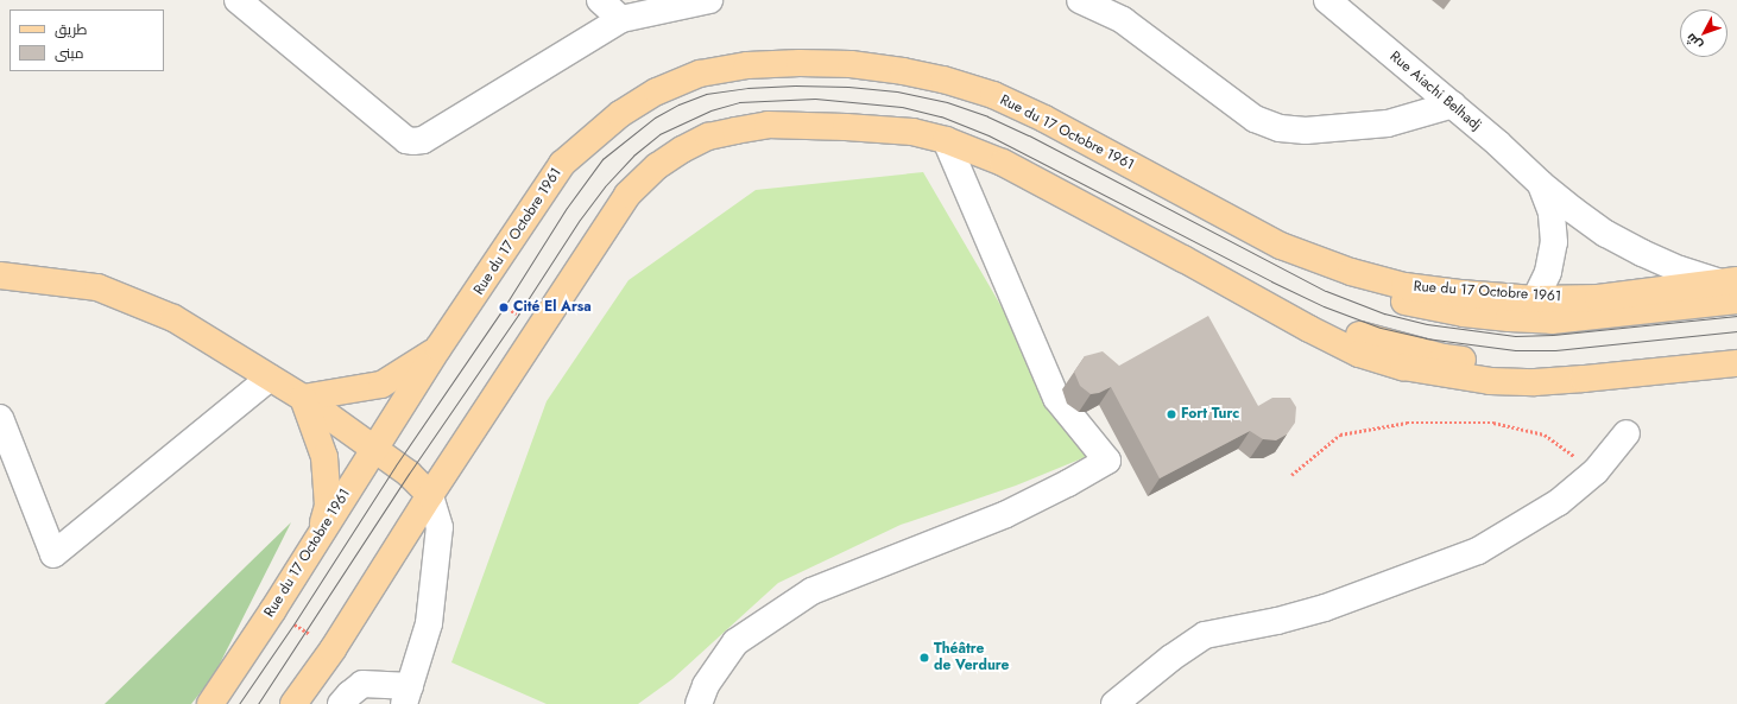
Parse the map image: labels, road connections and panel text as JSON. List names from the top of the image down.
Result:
{
  "streets": {
    "main road": ["Rue du 17 Octobre 1961"],
    "street": ["Rue Aiachi Belhadj"]
  },
  "crossings": [
    ["Rue Aiachi Belhadj", "Rue du 17 Octobre 1961"]
  ],
  "places": ["Cité El Arsa", "Fort Turc", "Théâtre de Verdure"],
  "legend": ["طريق", "مبنى"],
  "north": "bottom left"
}
